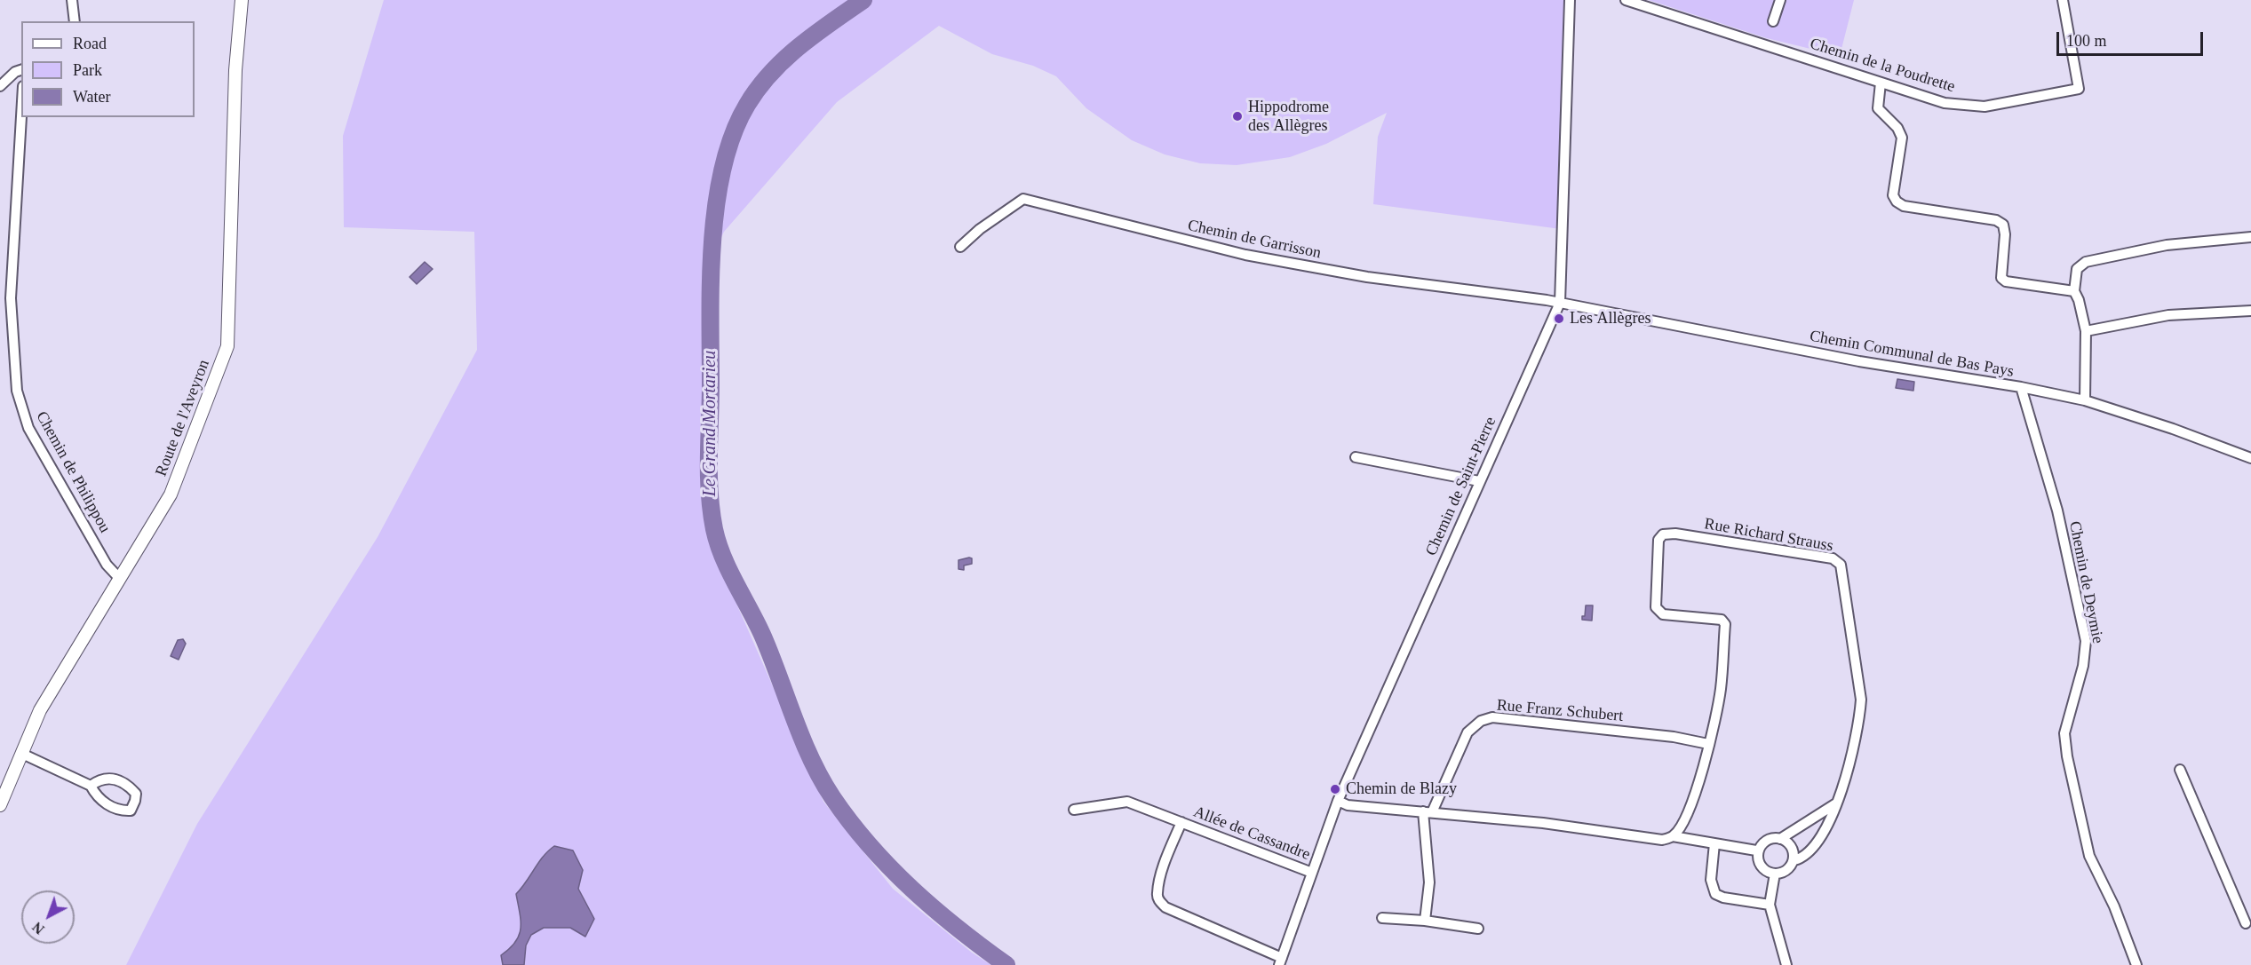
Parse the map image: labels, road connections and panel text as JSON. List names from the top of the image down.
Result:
{
  "streets": {
    "street": [
      "Chemin de la Poudrette",
      "Chemin de Garrisson",
      "Chemin Communal de Bas Pays",
      "Route de l'Aveyron",
      "Chemin de Philippou",
      "Chemin de Saint-Pierre",
      "Rue Richard Strauss",
      "Chemin de Deymie",
      "Rue Franz Schubert",
      "Allée de Cassandre"
    ]
  },
  "crossings": [
    ["Chemin de Garrisson", "Chemin Communal de Bas Pays"],
    ["Chemin de Garrisson", "Chemin de Saint-Pierre"],
    ["Chemin Communal de Bas Pays", "Chemin de Saint-Pierre"],
    ["Chemin Communal de Bas Pays", "Chemin de Deymie"],
    ["Route de l'Aveyron", "Chemin de Philippou"],
    ["Chemin de Saint-Pierre", "Allée de Cassandre"],
    ["Rue Richard Strauss", "Rue Franz Schubert"]
  ],
  "water": ["Le Grand Mortarieu"],
  "places": ["Hippodrome des Allègres", "Les Allègres", "Chemin de Blazy"],
  "legend": ["Road", "Park", "Water"],
  "scale_bar": "100 m",
  "north": "bottom left"
}
